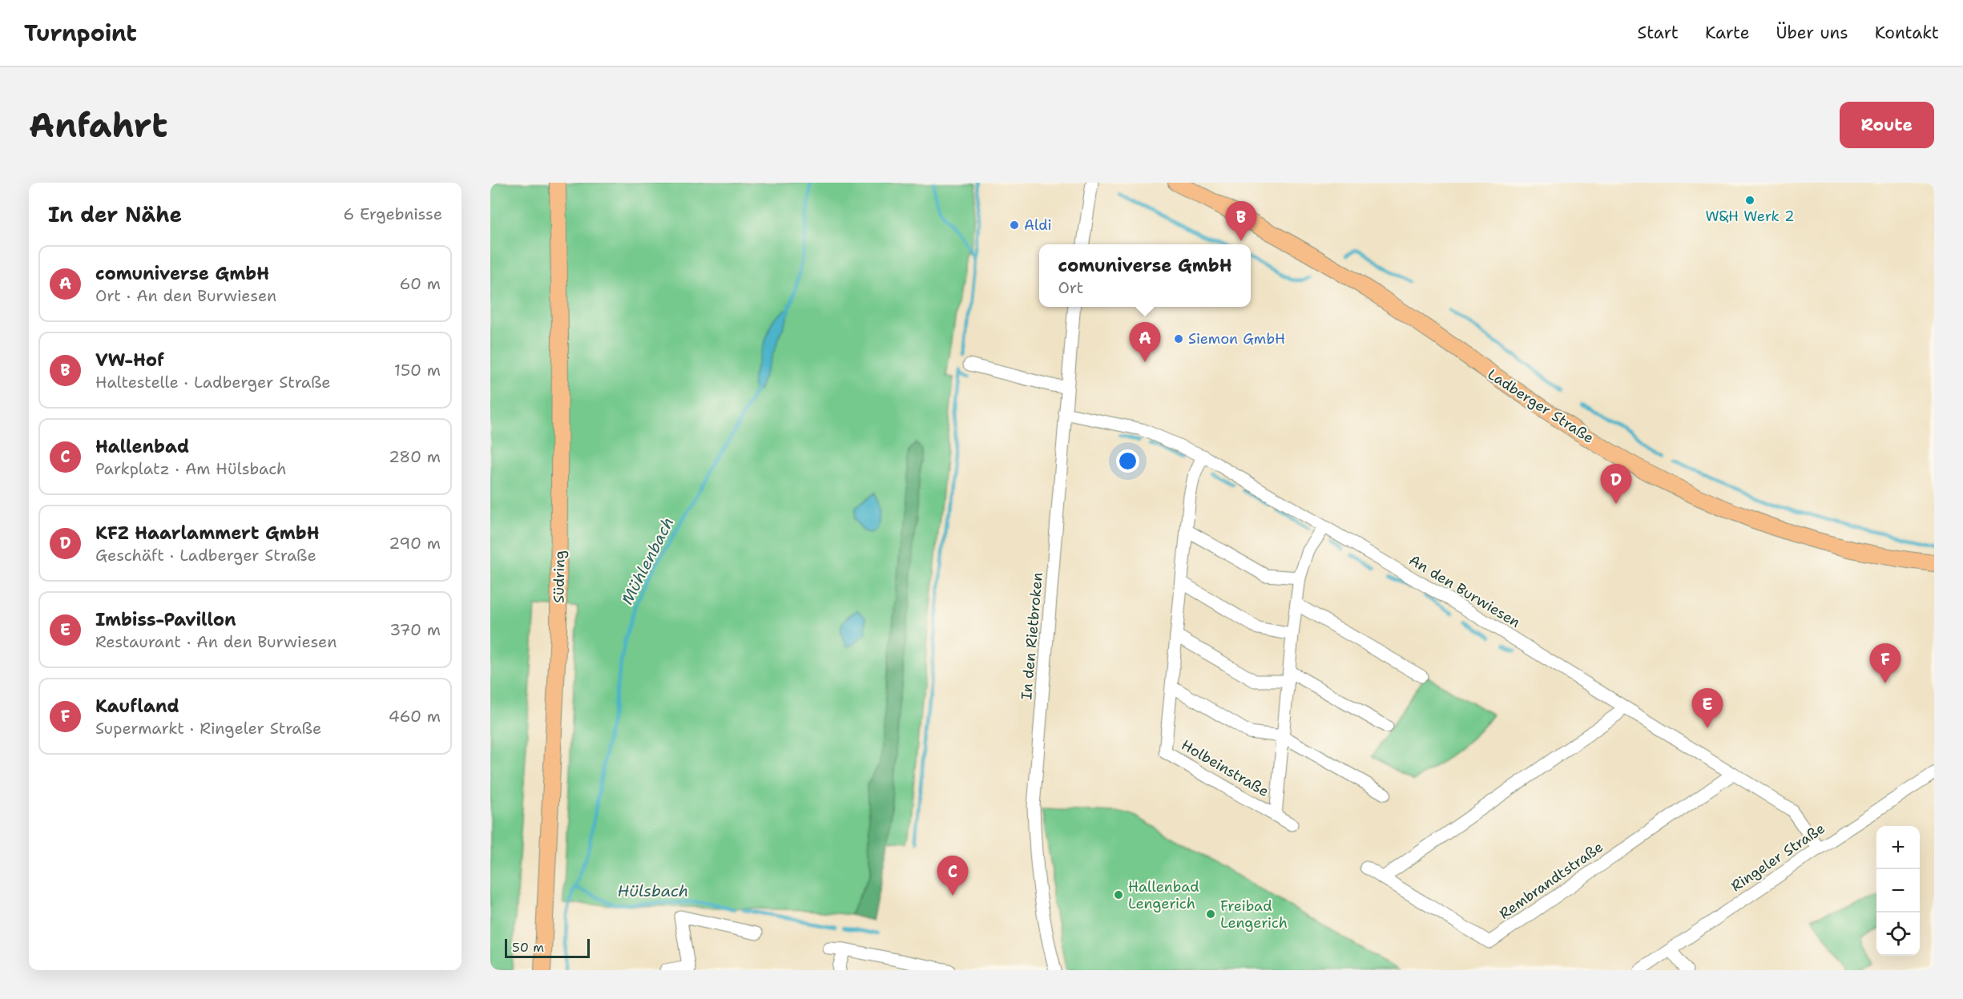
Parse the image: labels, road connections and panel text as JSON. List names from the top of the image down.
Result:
{
  "streets": {
    "main road": ["Ladberger Straße", "Südring"],
    "street": [
      "An den Burwiesen",
      "In den Rietbroken",
      "Holbeinstraße",
      "Ringeler Straße",
      "Rembrandtstraße"
    ]
  },
  "crossings": [
    ["An den Burwiesen", "In den Rietbroken"],
    ["An den Burwiesen", "Holbeinstraße"],
    ["An den Burwiesen", "Ringeler Straße"],
    ["An den Burwiesen", "Rembrandtstraße"]
  ],
  "water": ["Mühlenbach", "Hülsbach"],
  "places": [
    "W&H Werk 2",
    "Aldi",
    "Siemon GmbH",
    "Hallenbad Lengerich",
    "Freibad Lengerich"
  ],
  "scale_bar": "50 m",
  "page": {
    "header": "Turnpoint",
    "nav": [
      "Start",
      "Karte",
      "Über uns",
      "Kontakt"
    ],
    "buttons": "Route",
    "title": "Anfahrt",
    "heading": ["In der Nähe", "6 Ergebnisse"],
    "pins": [
      "B",
      "A",
      "D",
      "F",
      "E",
      "C"
    ],
    "popup": ["comuniverse GmbH", "Ort"],
    "list": [
      {
        "mark": "A",
        "name": "comuniverse GmbH",
        "note": "Ort · An den Burwiesen",
        "value": "60 m"
      },
      {
        "mark": "B",
        "name": "VW-Hof",
        "note": "Haltestelle · Ladberger Straße",
        "value": "150 m"
      },
      {
        "mark": "C",
        "name": "Hallenbad",
        "note": "Parkplatz · Am Hülsbach",
        "value": "280 m"
      },
      {
        "mark": "D",
        "name": "KFZ Haarlammert GmbH",
        "note": "Geschäft · Ladberger Straße",
        "value": "290 m"
      },
      {
        "mark": "E",
        "name": "Imbiss-Pavillon",
        "note": "Restaurant · An den Burwiesen",
        "value": "370 m"
      },
      {
        "mark": "F",
        "name": "Kaufland",
        "note": "Supermarkt · Ringeler Straße",
        "value": "460 m"
      }
    ],
    "map_buttons": ["+", "−"],
    "scale": "50 m"
  }
}
